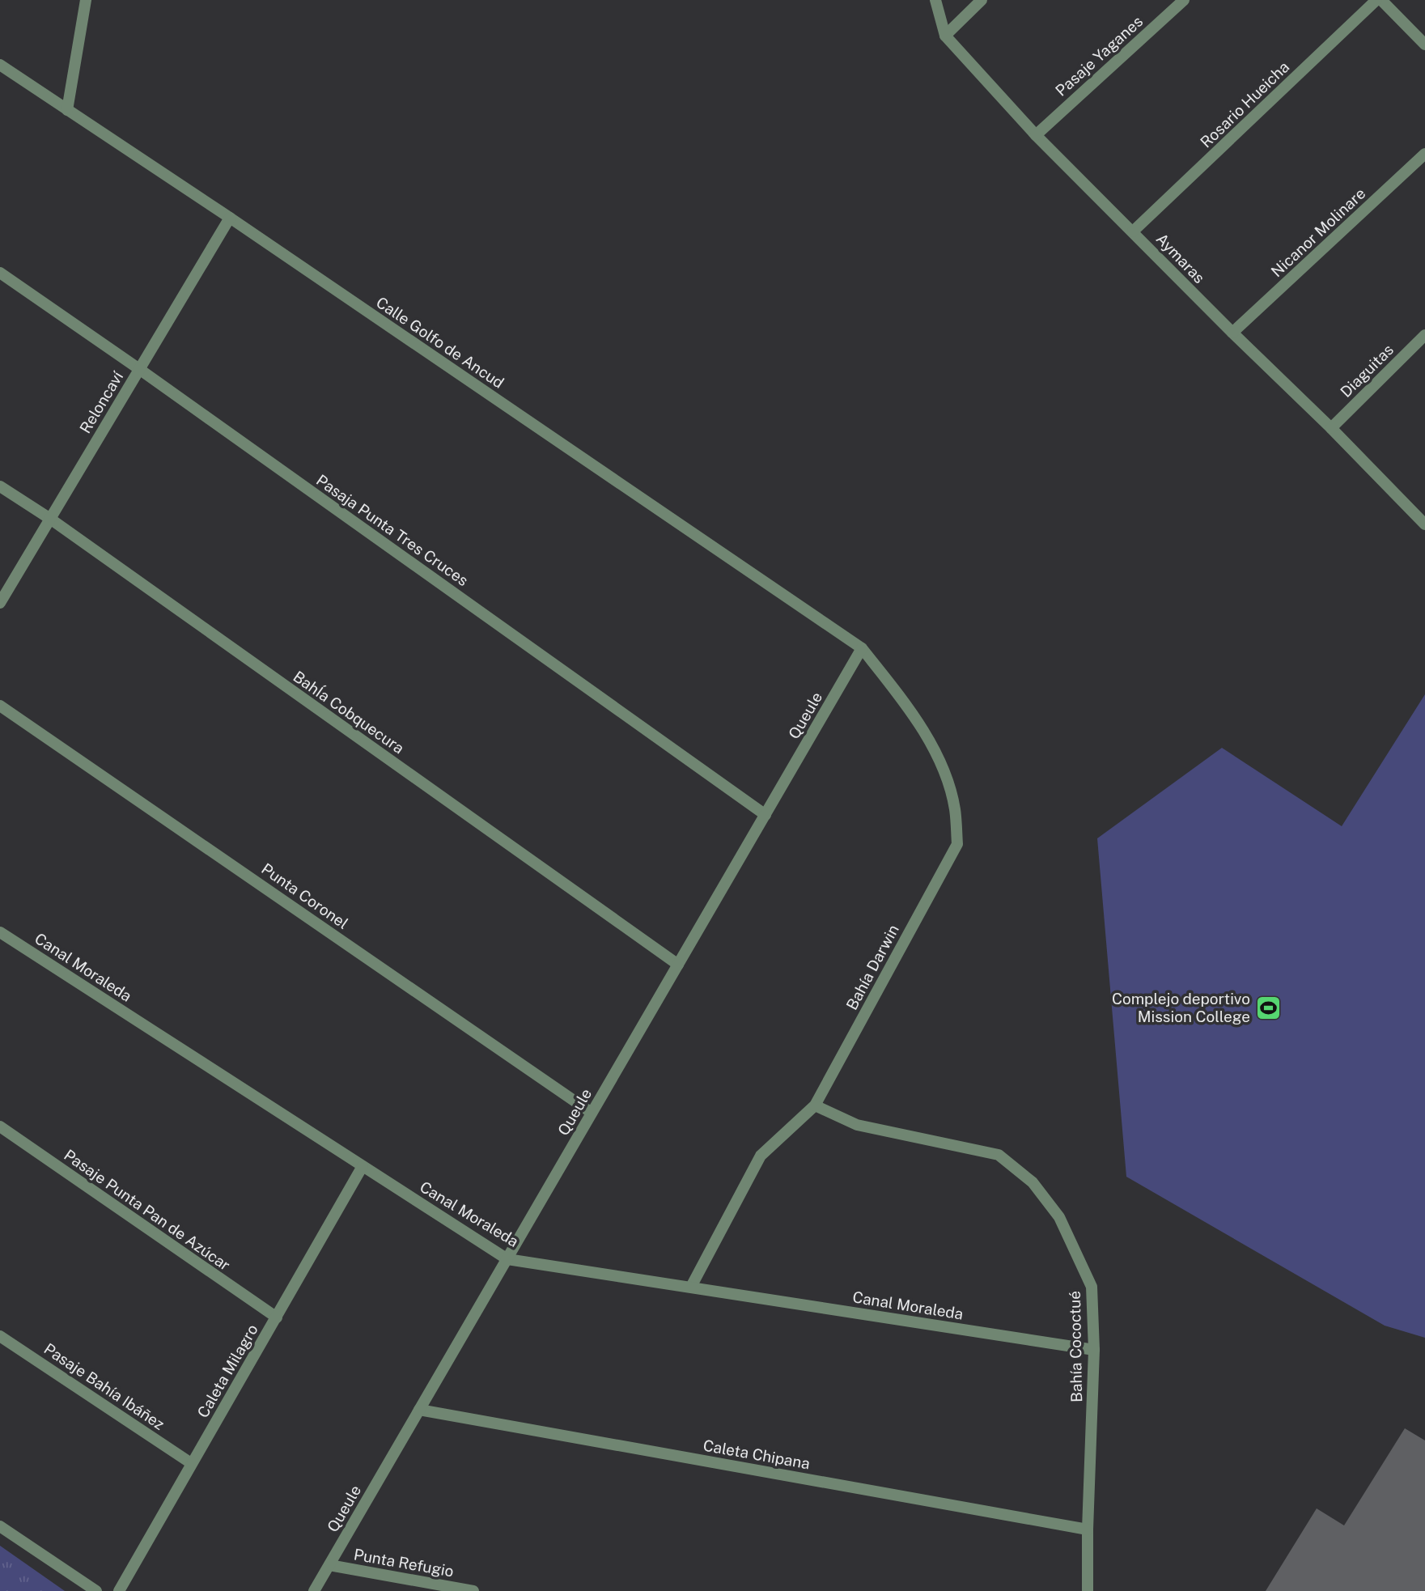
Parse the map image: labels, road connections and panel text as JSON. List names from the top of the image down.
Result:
{
  "streets": {
    "street": [
      "Pasaje Yaganes",
      "Rosario Hueicha",
      "Nicanor Molinare",
      "Aymaras",
      "Calle Golfo de Ancud",
      "Diaguitas",
      "Reloncaví",
      "Pasaja Punta Tres Cruces",
      "BahÍa Cobquecura",
      "Queule",
      "Punta Coronel",
      "Canal Moraleda",
      "Bahía Darwin",
      "Pasaje Punta Pan de Azúcar",
      "Bahía Cococtué",
      "Caleta Milagro",
      "Pasaje Bahía Ibáñez",
      "Caleta Chipana",
      "Punta Refugio"
    ]
  },
  "crossings": [
    ["Pasaje Yaganes", "Aymaras"],
    ["Rosario Hueicha", "Aymaras"],
    ["Nicanor Molinare", "Aymaras"],
    ["Aymaras", "Diaguitas"],
    ["Calle Golfo de Ancud", "Reloncaví"],
    ["Calle Golfo de Ancud", "Queule"],
    ["Calle Golfo de Ancud", "Bahía Darwin"],
    ["Reloncaví", "Pasaja Punta Tres Cruces"],
    ["Reloncaví", "BahÍa Cobquecura"],
    ["Pasaja Punta Tres Cruces", "Queule"],
    ["BahÍa Cobquecura", "Queule"],
    ["Queule", "Punta Coronel"],
    ["Queule", "Canal Moraleda"],
    ["Queule", "Bahía Darwin"],
    ["Queule", "Caleta Chipana"],
    ["Queule", "Punta Refugio"],
    ["Canal Moraleda", "Bahía Darwin"],
    ["Canal Moraleda", "Bahía Cococtué"],
    ["Canal Moraleda", "Caleta Milagro"],
    ["Bahía Darwin", "Bahía Cococtué"],
    ["Pasaje Punta Pan de Azúcar", "Caleta Milagro"],
    ["Bahía Cococtué", "Caleta Chipana"],
    ["Caleta Milagro", "Pasaje Bahía Ibáñez"]
  ],
  "places": {
    "sports": ["Complejo deportivo Mission College"]
  }
}
